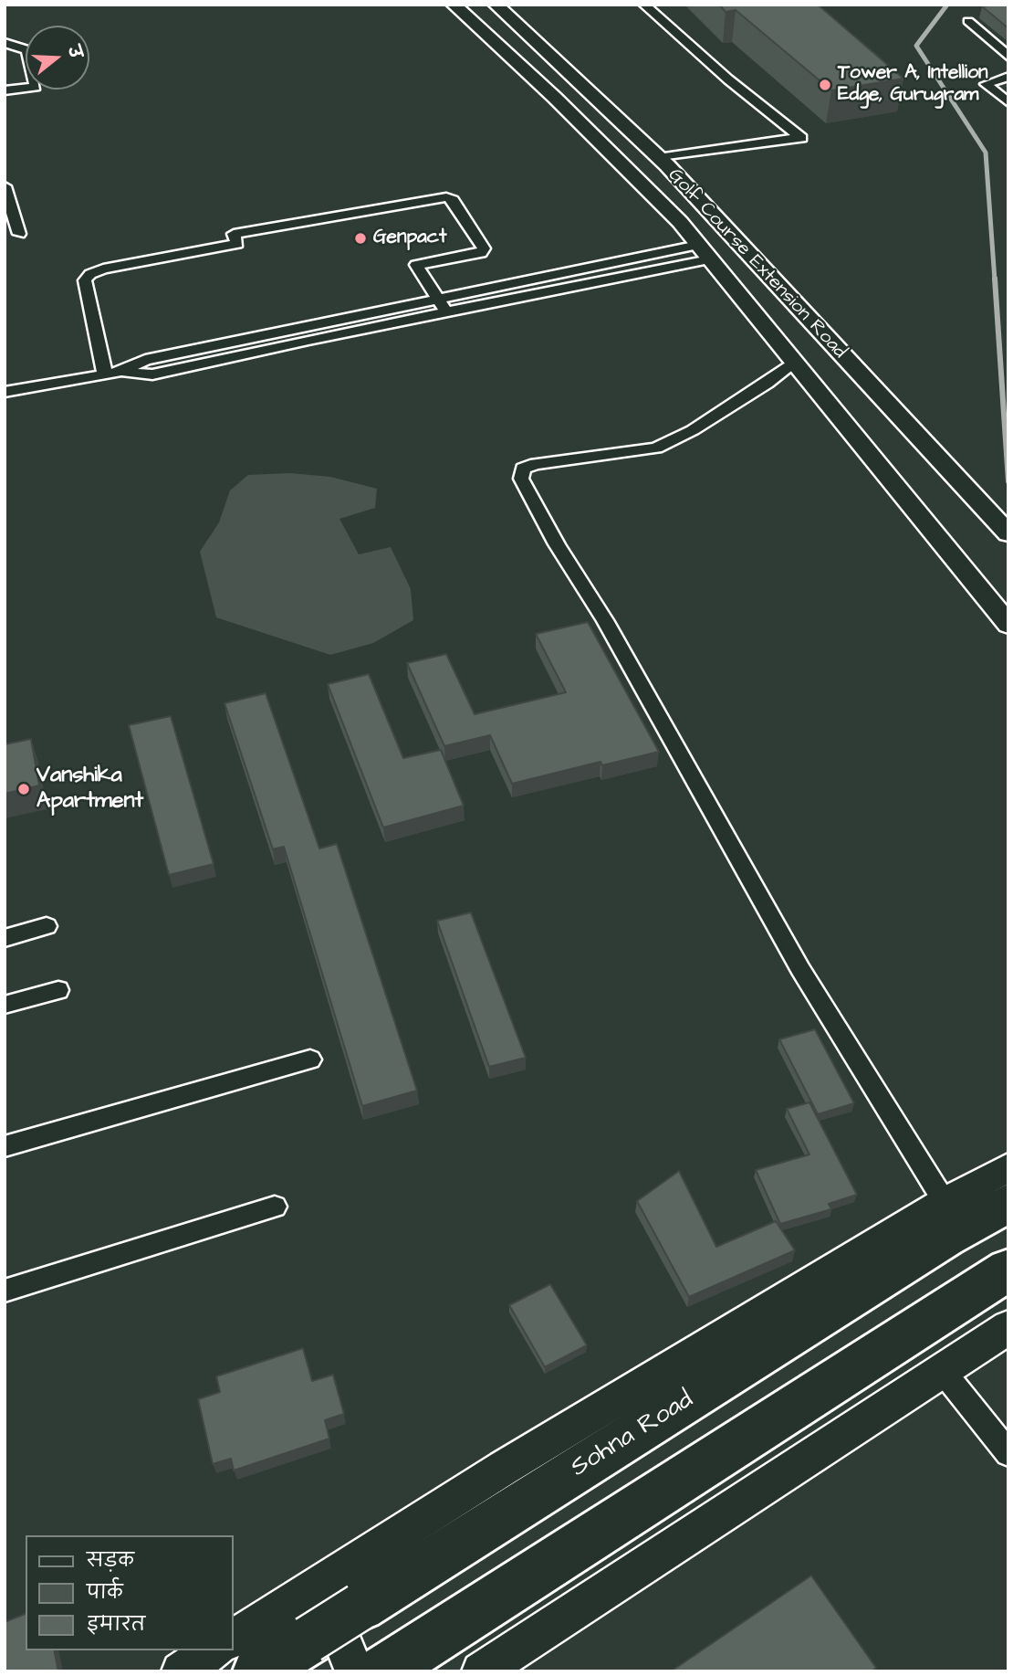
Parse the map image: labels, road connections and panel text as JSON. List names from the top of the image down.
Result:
{
  "streets": {
    "highway": ["Sohna Road"],
    "main road": ["Golf Course Extension Road"]
  },
  "places": ["Tower A, Intellion Edge, Gurugram", "Genpact", "Vanshika Apartment"],
  "legend": ["सड़क", "पार्क", "इमारत"],
  "north": "right"
}
